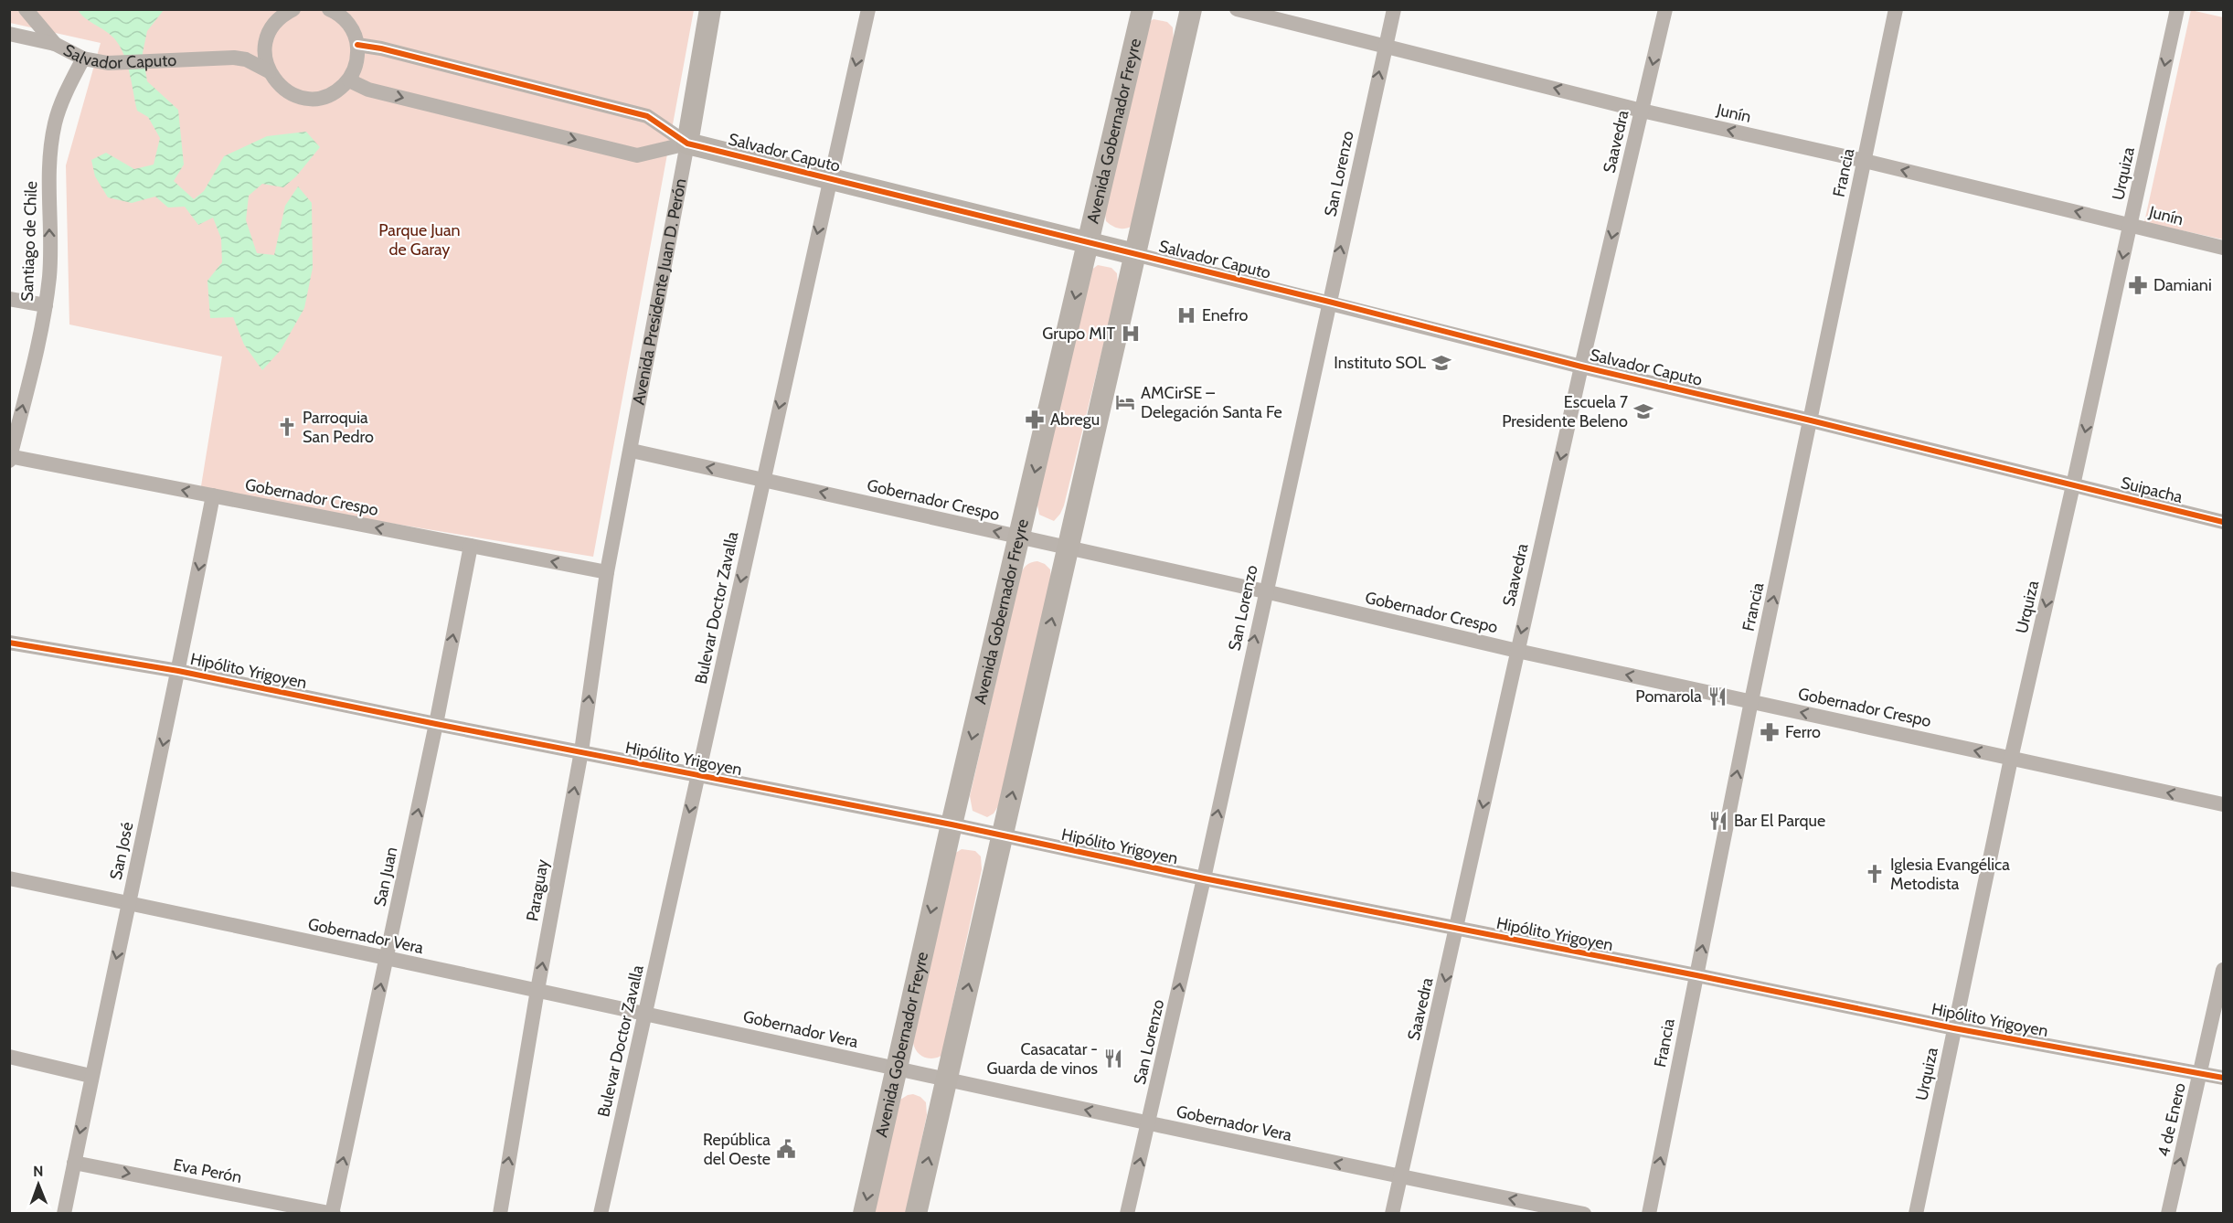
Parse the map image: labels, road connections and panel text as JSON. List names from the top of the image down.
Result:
{
  "streets": {
    "main road": ["Salvador Caputo", "Avenida Gobernador Freyre", "Avenida Presidente Juan D. Perón"],
    "street": [
      "Junín",
      "Saavedra",
      "Francia",
      "San Lorenzo",
      "Urquiza",
      "Santiago de Chile",
      "Suipacha",
      "Gobernador Crespo",
      "Bulevar Doctor Zavalla",
      "Hipólito Yrigoyen",
      "San José",
      "San Juan",
      "Paraguay",
      "Gobernador Vera",
      "4 de Enero",
      "Eva Perón"
    ]
  },
  "crossings": [
    ["Salvador Caputo", "Avenida Gobernador Freyre"],
    ["Salvador Caputo", "Saavedra"],
    ["Salvador Caputo", "Francia"],
    ["Salvador Caputo", "San Lorenzo"],
    ["Salvador Caputo", "Urquiza"],
    ["Salvador Caputo", "Santiago de Chile"],
    ["Salvador Caputo", "Avenida Presidente Juan D. Perón"],
    ["Salvador Caputo", "Suipacha"],
    ["Salvador Caputo", "Bulevar Doctor Zavalla"],
    ["Junín", "Saavedra"],
    ["Junín", "Francia"],
    ["Junín", "San Lorenzo"],
    ["Junín", "Urquiza"],
    ["Avenida Gobernador Freyre", "Gobernador Crespo"],
    ["Avenida Gobernador Freyre", "Hipólito Yrigoyen"],
    ["Avenida Gobernador Freyre", "Gobernador Vera"],
    ["Saavedra", "Gobernador Crespo"],
    ["Saavedra", "Hipólito Yrigoyen"],
    ["Saavedra", "Gobernador Vera"],
    ["Francia", "Gobernador Crespo"],
    ["Francia", "Hipólito Yrigoyen"],
    ["San Lorenzo", "Gobernador Crespo"],
    ["San Lorenzo", "Hipólito Yrigoyen"],
    ["San Lorenzo", "Gobernador Vera"],
    ["Urquiza", "Suipacha"],
    ["Urquiza", "Gobernador Crespo"],
    ["Urquiza", "Hipólito Yrigoyen"],
    ["Santiago de Chile", "Gobernador Crespo"],
    ["Avenida Presidente Juan D. Perón", "Gobernador Crespo"],
    ["Avenida Presidente Juan D. Perón", "Paraguay"],
    ["Gobernador Crespo", "Bulevar Doctor Zavalla"],
    ["Gobernador Crespo", "San José"],
    ["Gobernador Crespo", "San Juan"],
    ["Gobernador Crespo", "Paraguay"],
    ["Bulevar Doctor Zavalla", "Hipólito Yrigoyen"],
    ["Bulevar Doctor Zavalla", "Gobernador Vera"],
    ["Hipólito Yrigoyen", "San José"],
    ["Hipólito Yrigoyen", "San Juan"],
    ["Hipólito Yrigoyen", "Paraguay"],
    ["Hipólito Yrigoyen", "4 de Enero"],
    ["San José", "Gobernador Vera"],
    ["San José", "Eva Perón"],
    ["San Juan", "Gobernador Vera"],
    ["San Juan", "Eva Perón"],
    ["Paraguay", "Gobernador Vera"]
  ],
  "one_way": [
    "Junín",
    "Saavedra",
    "Francia",
    "San Lorenzo",
    "Urquiza",
    "Santiago de Chile",
    "Gobernador Crespo",
    "Bulevar Doctor Zavalla",
    "San José",
    "San Juan",
    "Paraguay",
    "Gobernador Vera",
    "4 de Enero",
    "Eva Perón"
  ],
  "parks": ["Parque Juan de Garay"],
  "places": {
    "pharmacy": ["Damiani", "Abregu", "Ferro"],
    "hospital": ["Enefro", "Grupo MIT"],
    "school or university": ["Instituto SOL", "Escuela 7 Presidente Beleno"],
    "hotel": ["AMCirSE – Delegación Santa Fe"],
    "church": ["Parroquia San Pedro", "Iglesia Evangélica Metodista"],
    "restaurant": ["Pomarola", "Bar El Parque", "Casacatar - Guarda de vinos"],
    "public building": ["República del Oeste"]
  },
  "north": "top"
}
